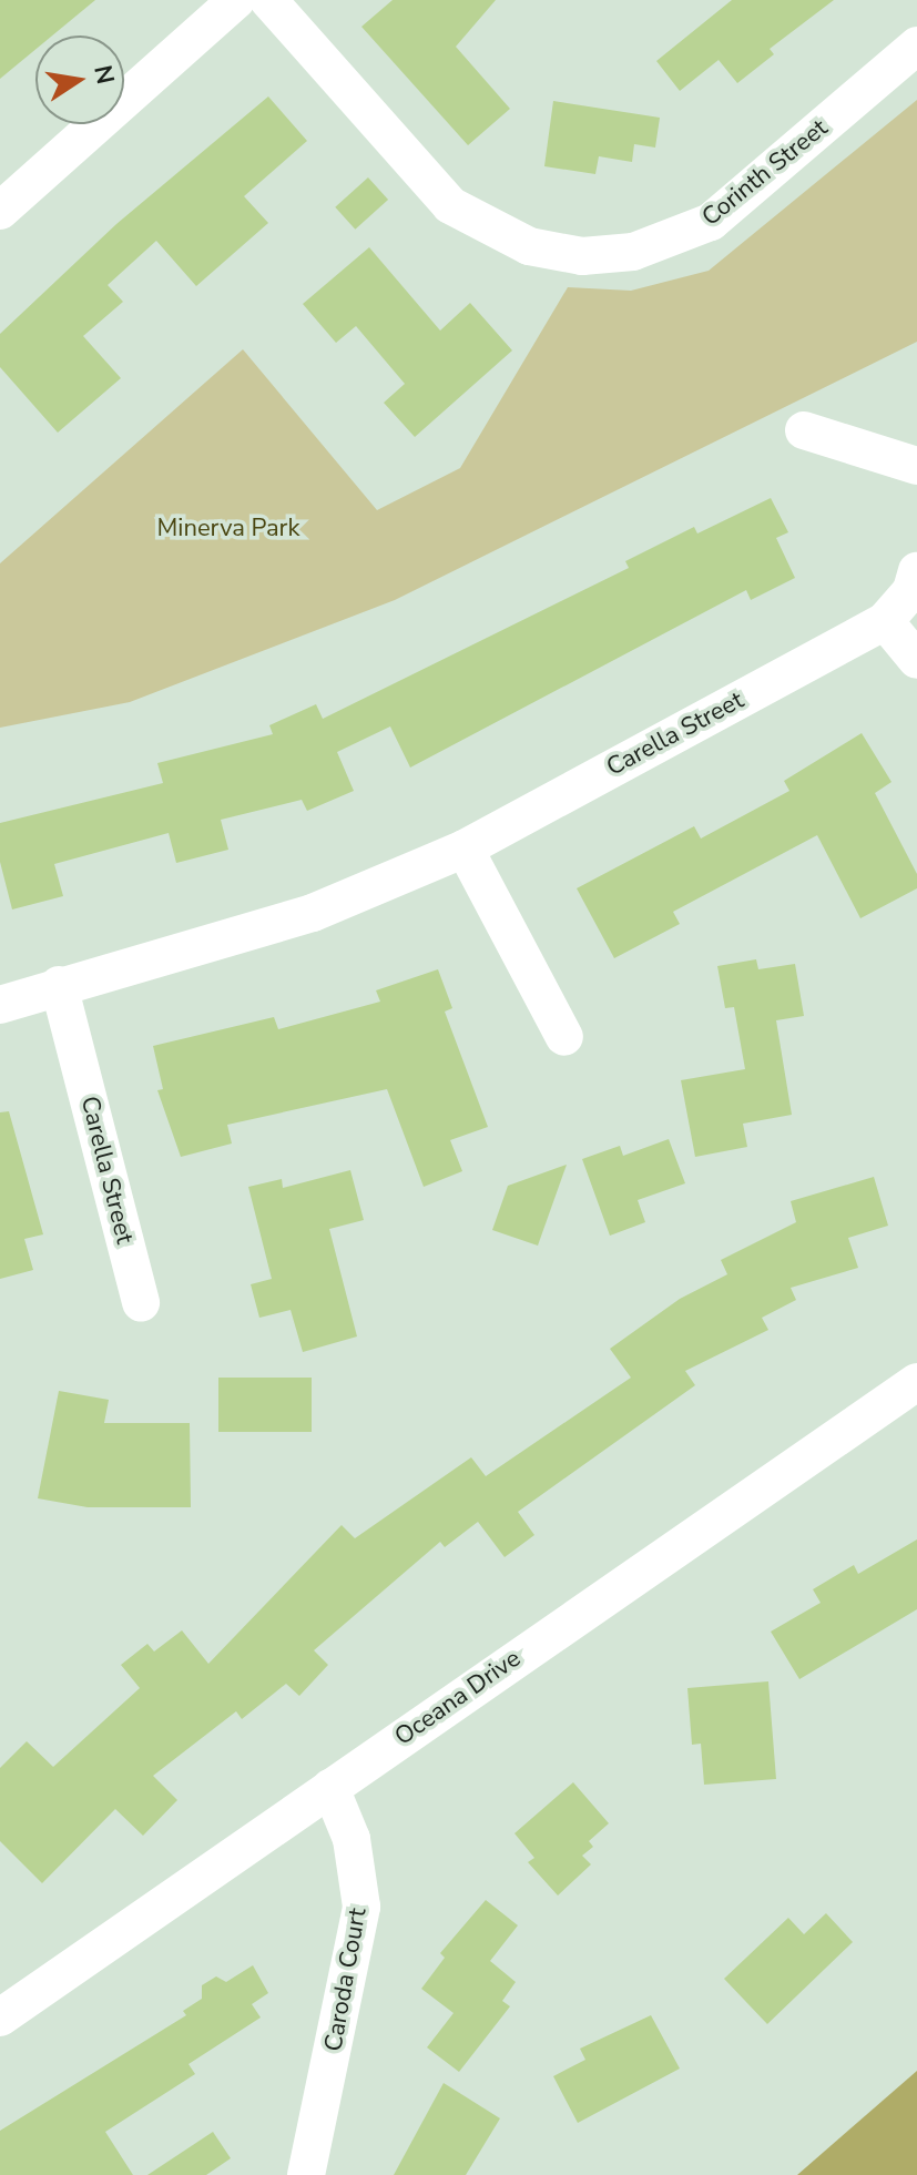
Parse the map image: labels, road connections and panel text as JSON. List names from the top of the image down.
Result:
{
  "streets": {
    "street": [
      "Corinth Street",
      "Carella Street",
      "Oceana Drive",
      "Caroda Court"
    ]
  },
  "crossings": [
    ["Oceana Drive", "Caroda Court"]
  ],
  "parks": ["Minerva Park"],
  "north": "right"
}
